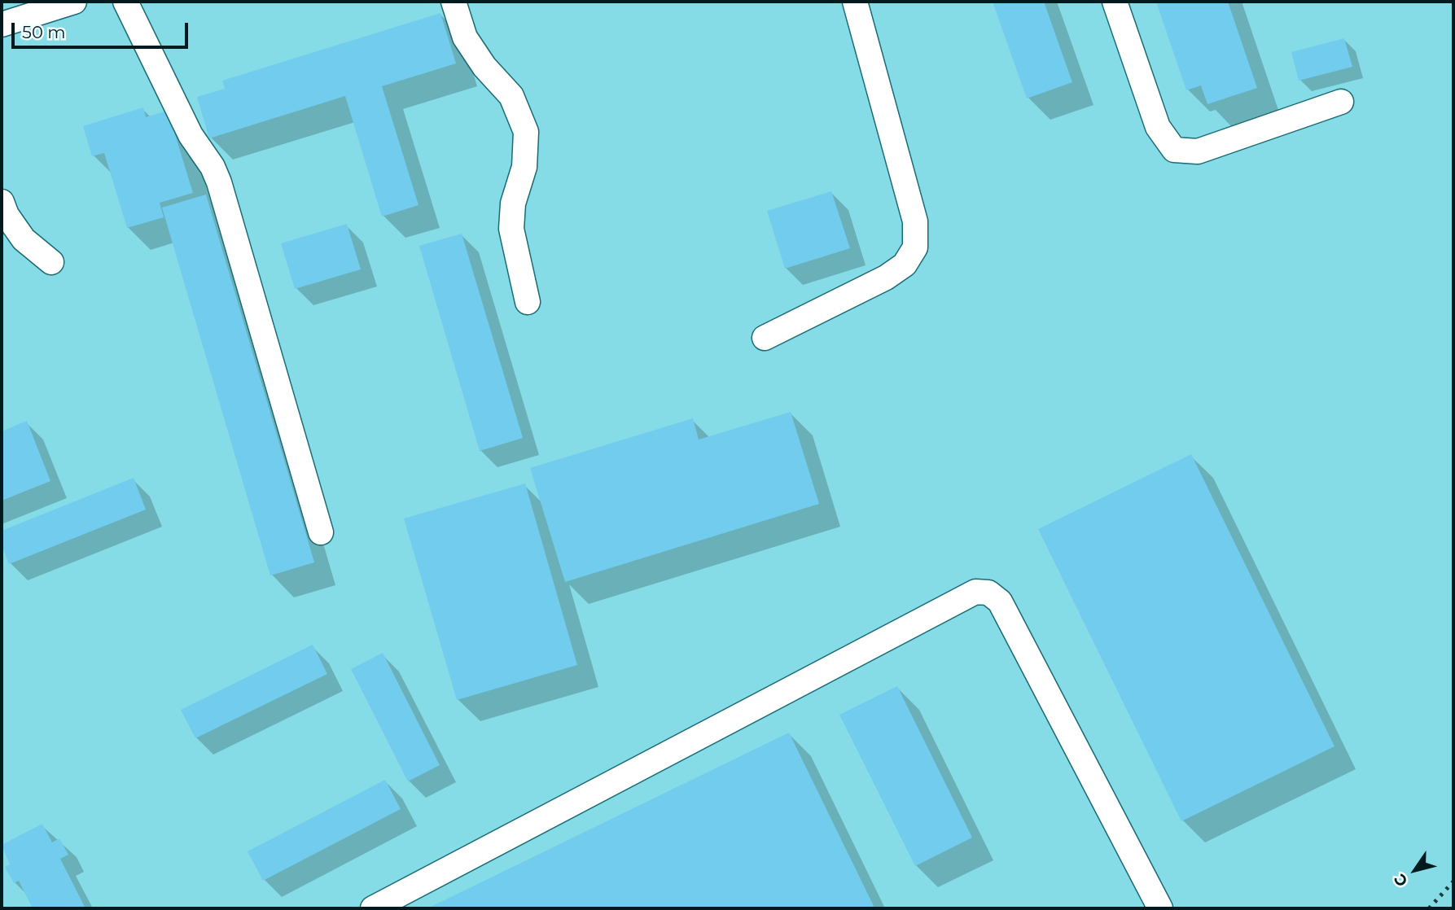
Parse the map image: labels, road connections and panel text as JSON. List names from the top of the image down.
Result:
{
  "scale_bar": "50 m",
  "north": "bottom left"
}
